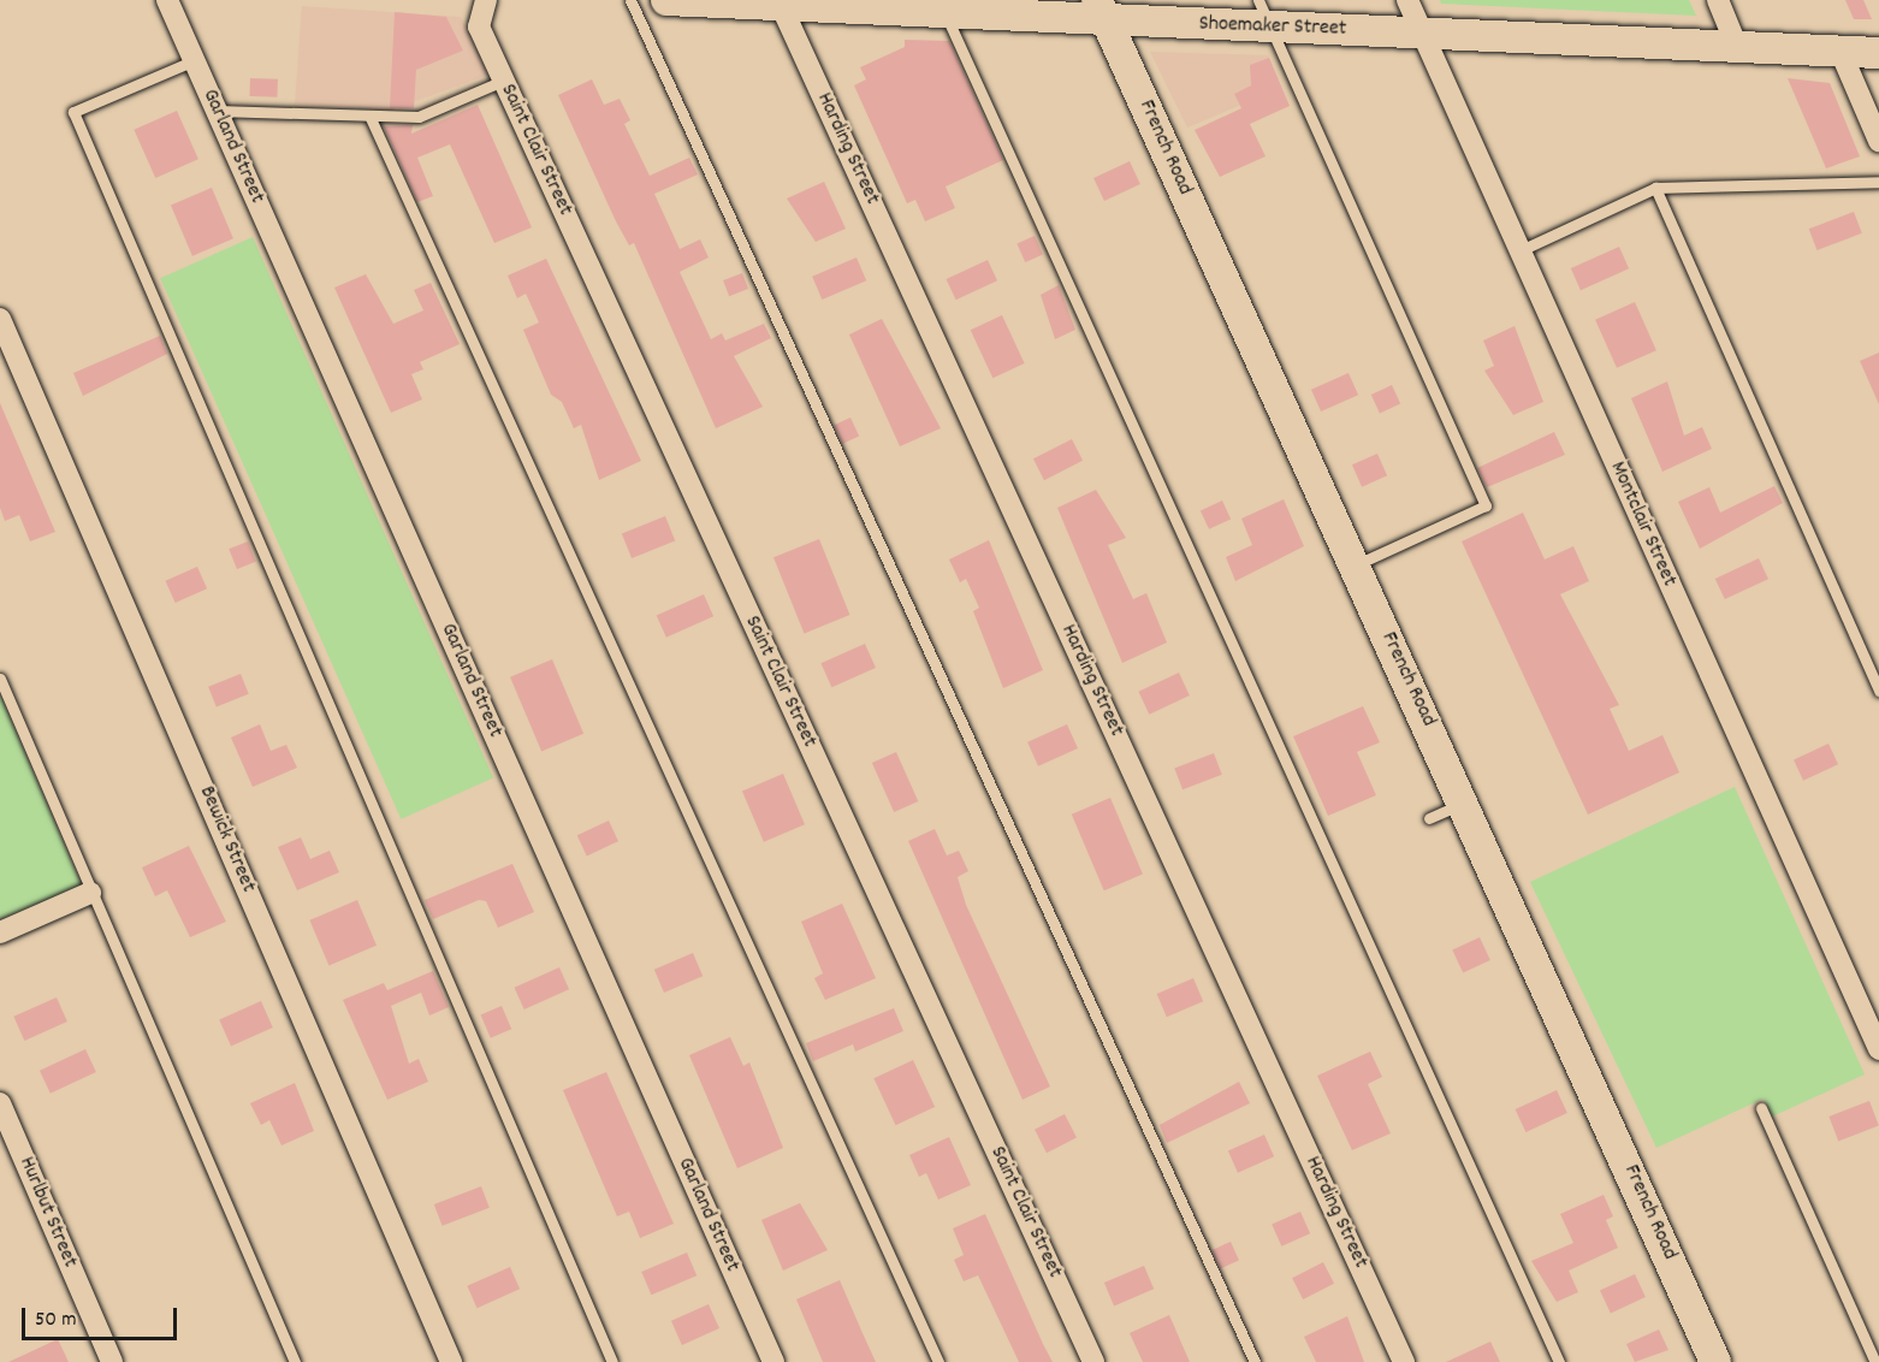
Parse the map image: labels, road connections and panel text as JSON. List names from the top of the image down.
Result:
{
  "streets": {
    "street": [
      "Shoemaker Street",
      "Garland Street",
      "French Road",
      "Harding Street",
      "Saint Clair Street",
      "Montclair Street",
      "Bewick Street",
      "Hurlbut Street"
    ]
  },
  "crossings": [
    ["Shoemaker Street", "French Road"],
    ["Shoemaker Street", "Harding Street"],
    ["Shoemaker Street", "Montclair Street"]
  ],
  "scale_bar": "50 m"
}
